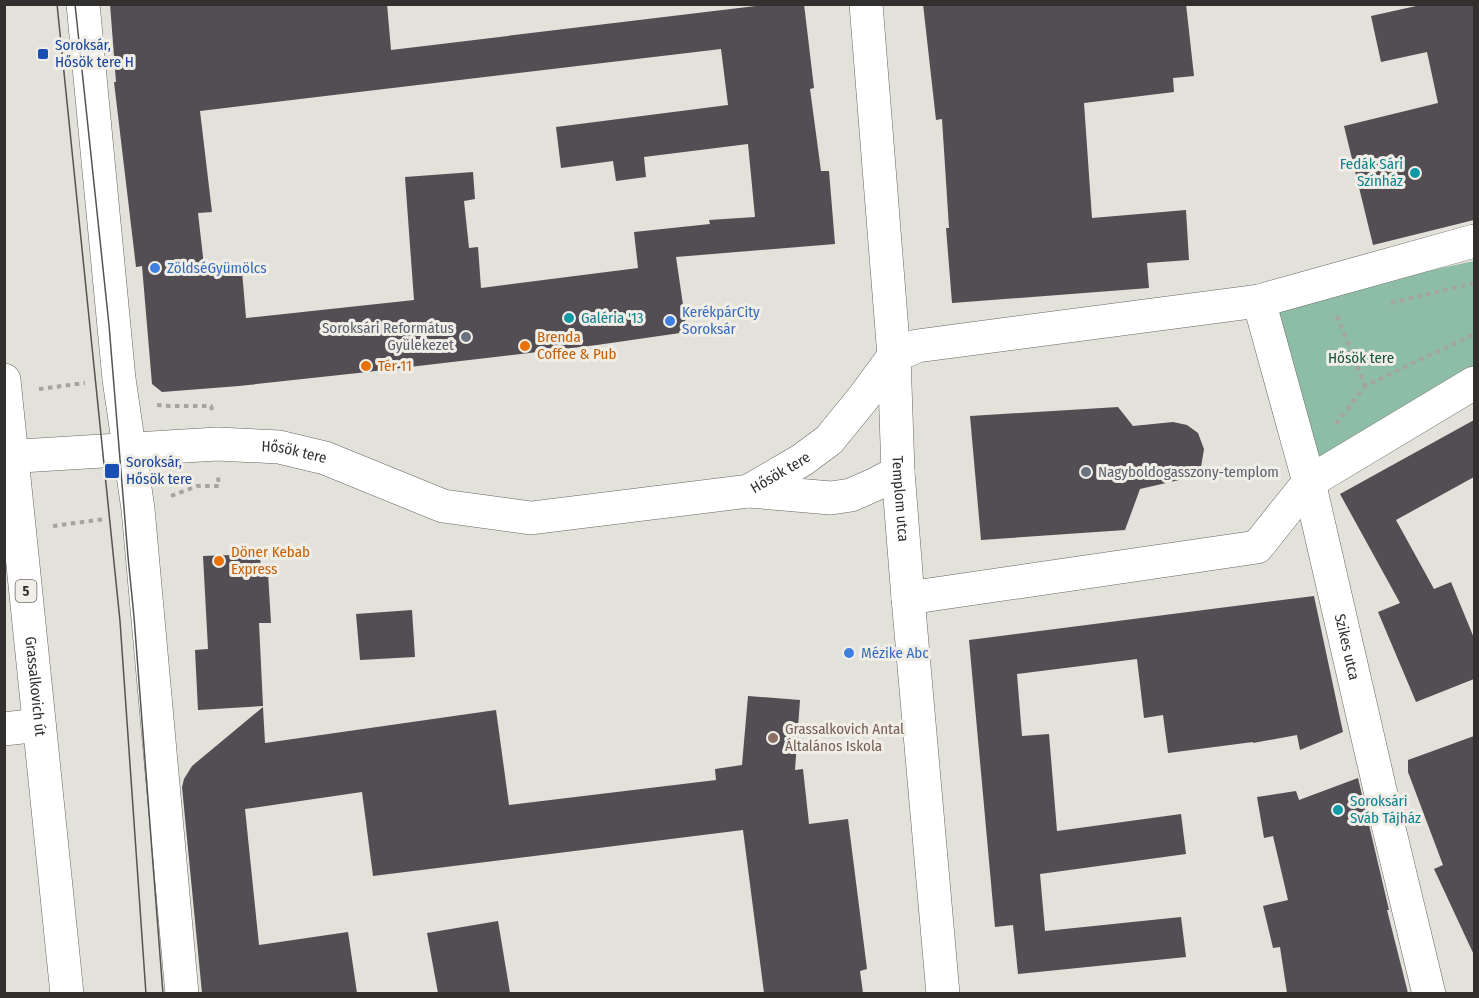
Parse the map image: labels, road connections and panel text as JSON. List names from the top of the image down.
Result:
{
  "streets": {
    "street": [
      "Hősök tere",
      "Templom utca",
      "5",
      "Szikes utca",
      "Grassalkovich út"
    ]
  },
  "crossings": [
    ["Hősök tere", "Templom utca"],
    ["Hősök tere", "Grassalkovich út"]
  ],
  "parks": ["Hősök tere"],
  "places": {
    "transit": ["Soroksár, Hősök tere H", "Soroksár, Hősök tere"],
    "other": [
      "Fedák Sári Színház",
      "ZöldséGyümölcs",
      "Galéria '13",
      "KerékpárCity Soroksár",
      "Soroksári Református Gyülekezet",
      "Brenda Coffee & Pub",
      "Tér 11",
      "Nagyboldogasszony-templom",
      "Döner Kebab Express",
      "Mézike Abc",
      "Grassalkovich Antal Általános Iskola",
      "Soroksári Sváb Tájház"
    ]
  }
}
